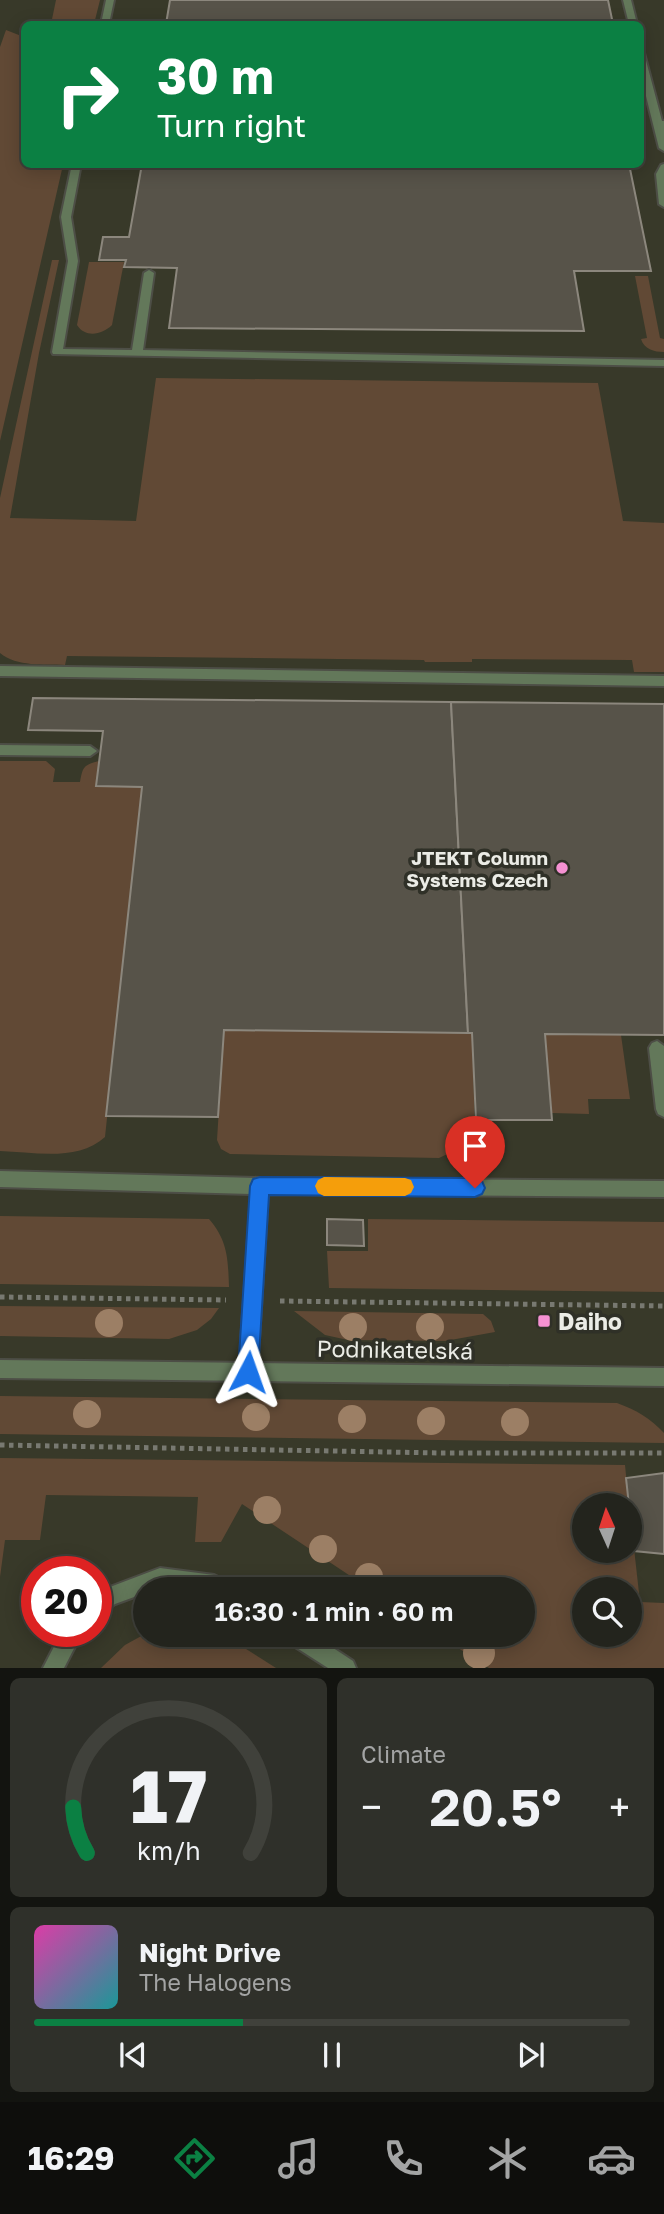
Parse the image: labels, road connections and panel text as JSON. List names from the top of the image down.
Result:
{
  "streets": {
    "street": ["Podnikatelská"]
  },
  "places": {
    "other": ["JTEKT Column Systems Czech"],
    "transit": ["Daiho"]
  },
  "north": "top",
  "page": {
    "turn": ["30 m", "Turn right"],
    "limit": "20",
    "trip": "16:30 · 1 min · 60 m",
    "tile": "Climate",
    "heat": ["−", "20.5°", "+"],
    "song": ["Night Drive", "The Halogens"],
    "tabs": "16:29",
    "gauge": ["17", "km/h"]
  }
}
